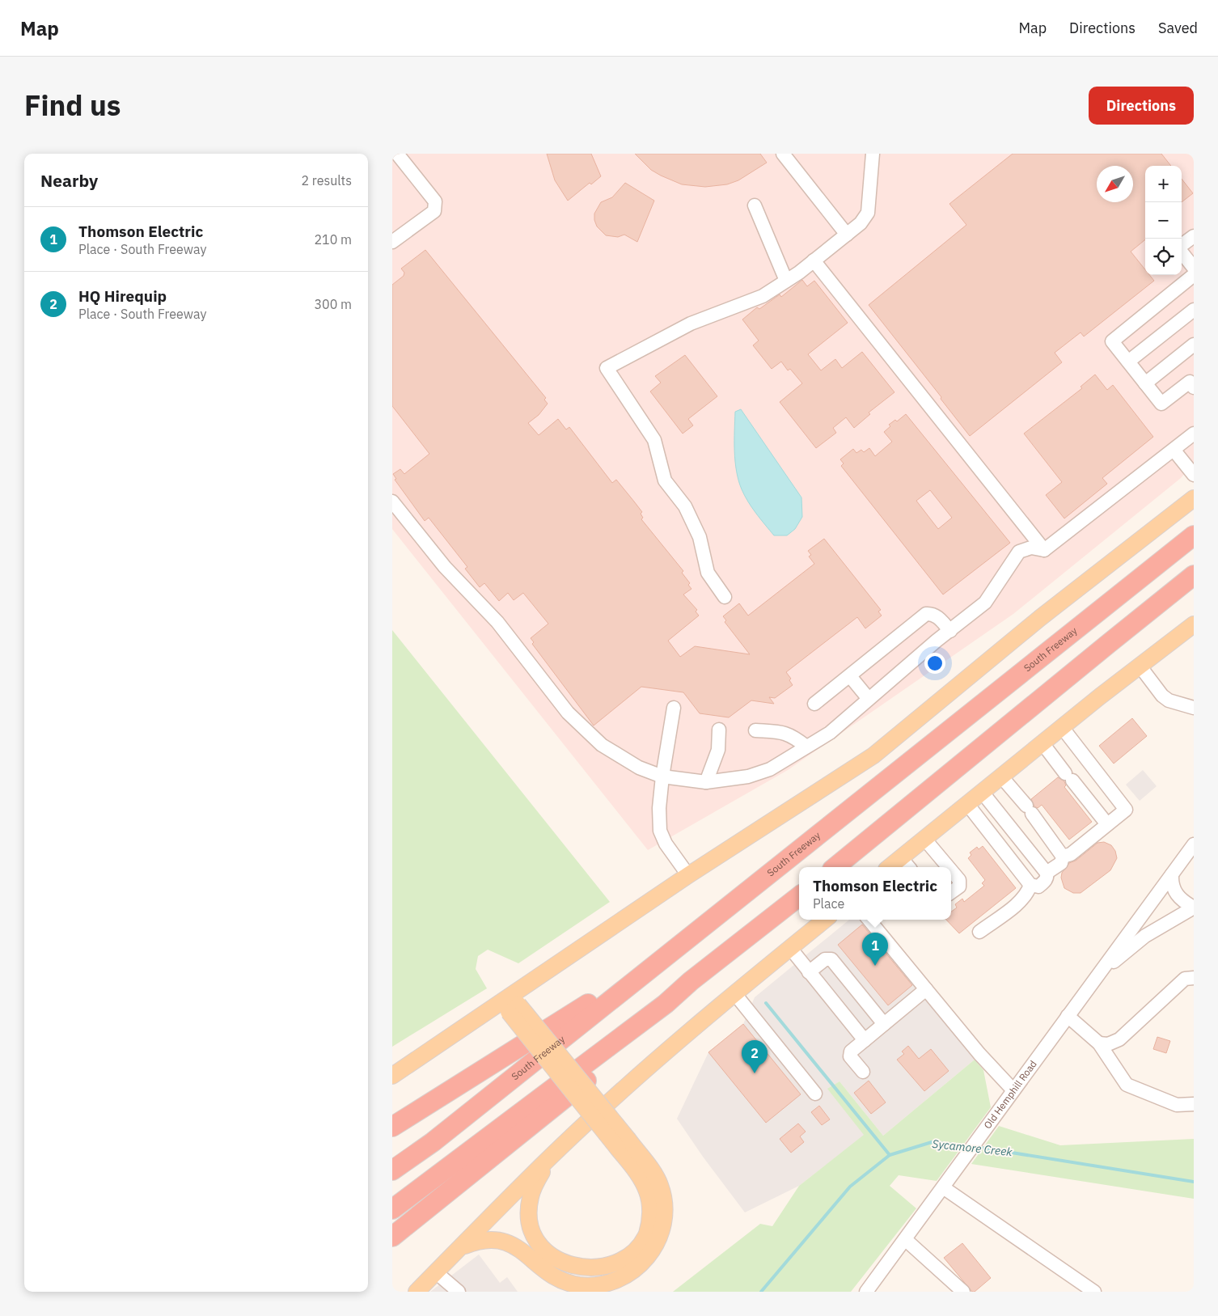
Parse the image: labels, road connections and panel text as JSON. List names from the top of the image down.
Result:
{
  "streets": {
    "highway": ["South Freeway"],
    "street": ["Old Hemphill Road"]
  },
  "water": ["Sycamore Creek"],
  "north": "bottom left",
  "page": {
    "header": "Map",
    "nav": ["Map", "Directions", "Saved"],
    "title": "Find us",
    "buttons": "Directions",
    "heading": ["Nearby", "2 results"],
    "map_buttons": ["+", "−"],
    "list": [
      {
        "mark": "1",
        "name": "Thomson Electric",
        "note": "Place · South Freeway",
        "value": "210 m"
      },
      {
        "mark": "2",
        "name": "HQ Hirequip",
        "note": "Place · South Freeway",
        "value": "300 m"
      }
    ],
    "popup": ["Thomson Electric", "Place"],
    "pins": ["1", "2"]
  }
}
